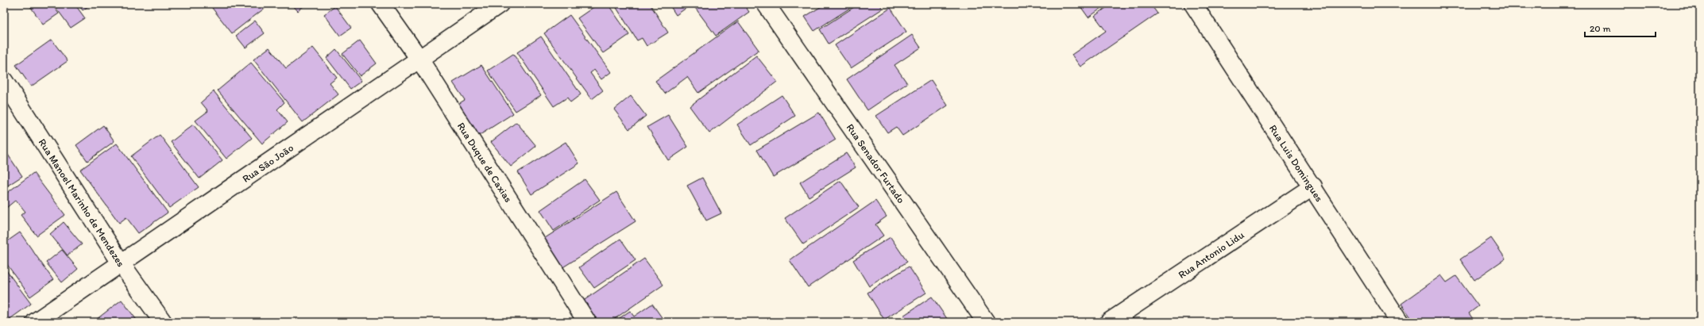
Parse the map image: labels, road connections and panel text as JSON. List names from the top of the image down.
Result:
{
  "streets": {
    "street": [
      "Rua São João",
      "Rua Duque de Caxias",
      "Rua Luis Domingues",
      "Rua Senador Furtado",
      "Rua Manoel Marinho de Mendezes",
      "Rua Antonio Lidu"
    ]
  },
  "crossings": [
    ["Rua São João", "Rua Duque de Caxias"],
    ["Rua São João", "Rua Manoel Marinho de Mendezes"],
    ["Rua Luis Domingues", "Rua Antonio Lidu"]
  ],
  "scale_bar": "20 m"
}
